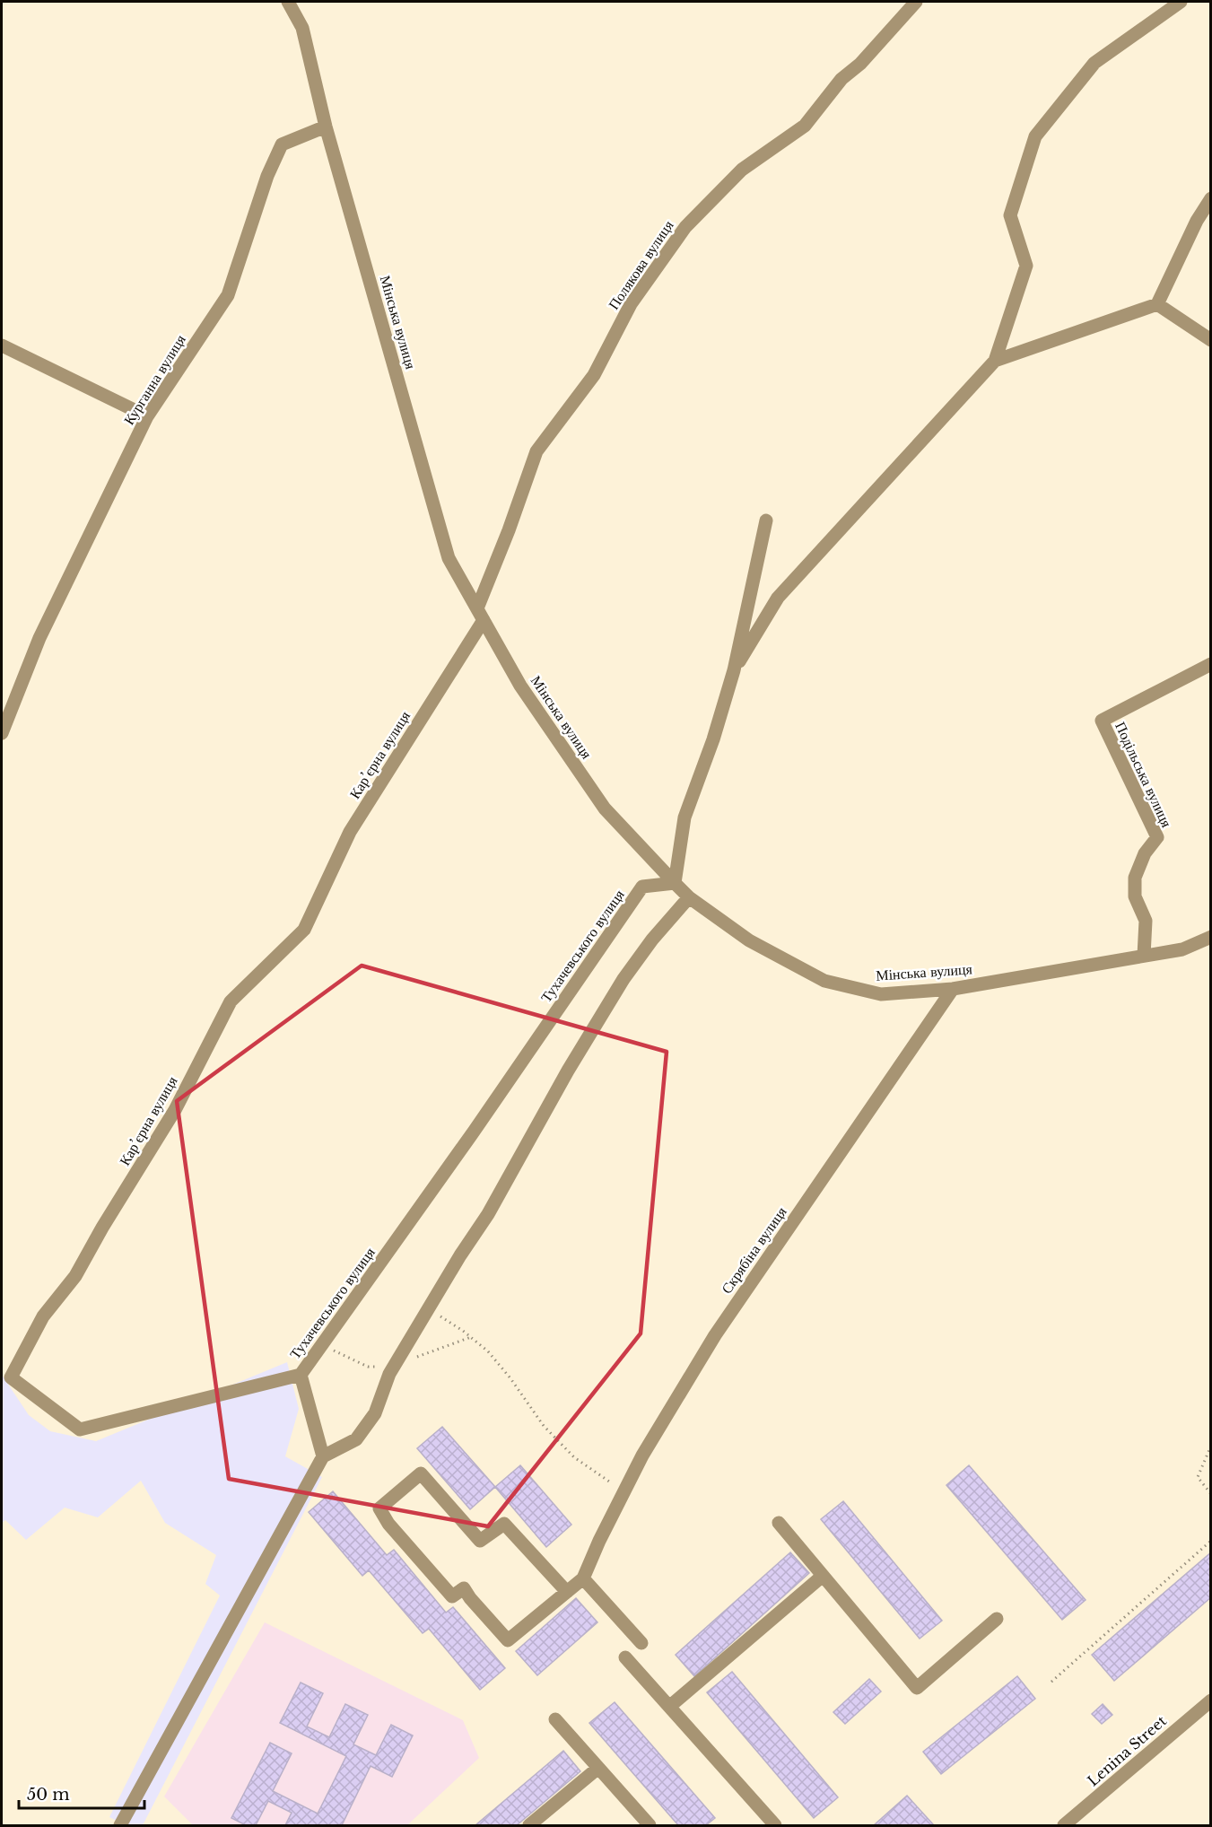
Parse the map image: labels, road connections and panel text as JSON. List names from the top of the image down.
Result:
{
  "streets": {
    "street": [
      "Полякова вулиця",
      "Мінська вулиця",
      "Курганна вулиця",
      "Кар’єрна вулиця",
      "Подільська вулиця",
      "Тухачевського вулиця",
      "Скрябіна вулиця",
      "Lenina Street"
    ]
  },
  "crossings": [
    ["Полякова вулиця", "Мінська вулиця"],
    ["Полякова вулиця", "Кар’єрна вулиця"],
    ["Мінська вулиця", "Курганна вулиця"],
    ["Мінська вулиця", "Кар’єрна вулиця"],
    ["Мінська вулиця", "Подільська вулиця"],
    ["Мінська вулиця", "Тухачевського вулиця"],
    ["Мінська вулиця", "Скрябіна вулиця"],
    ["Кар’єрна вулиця", "Тухачевського вулиця"]
  ],
  "scale_bar": "50 m"
}
